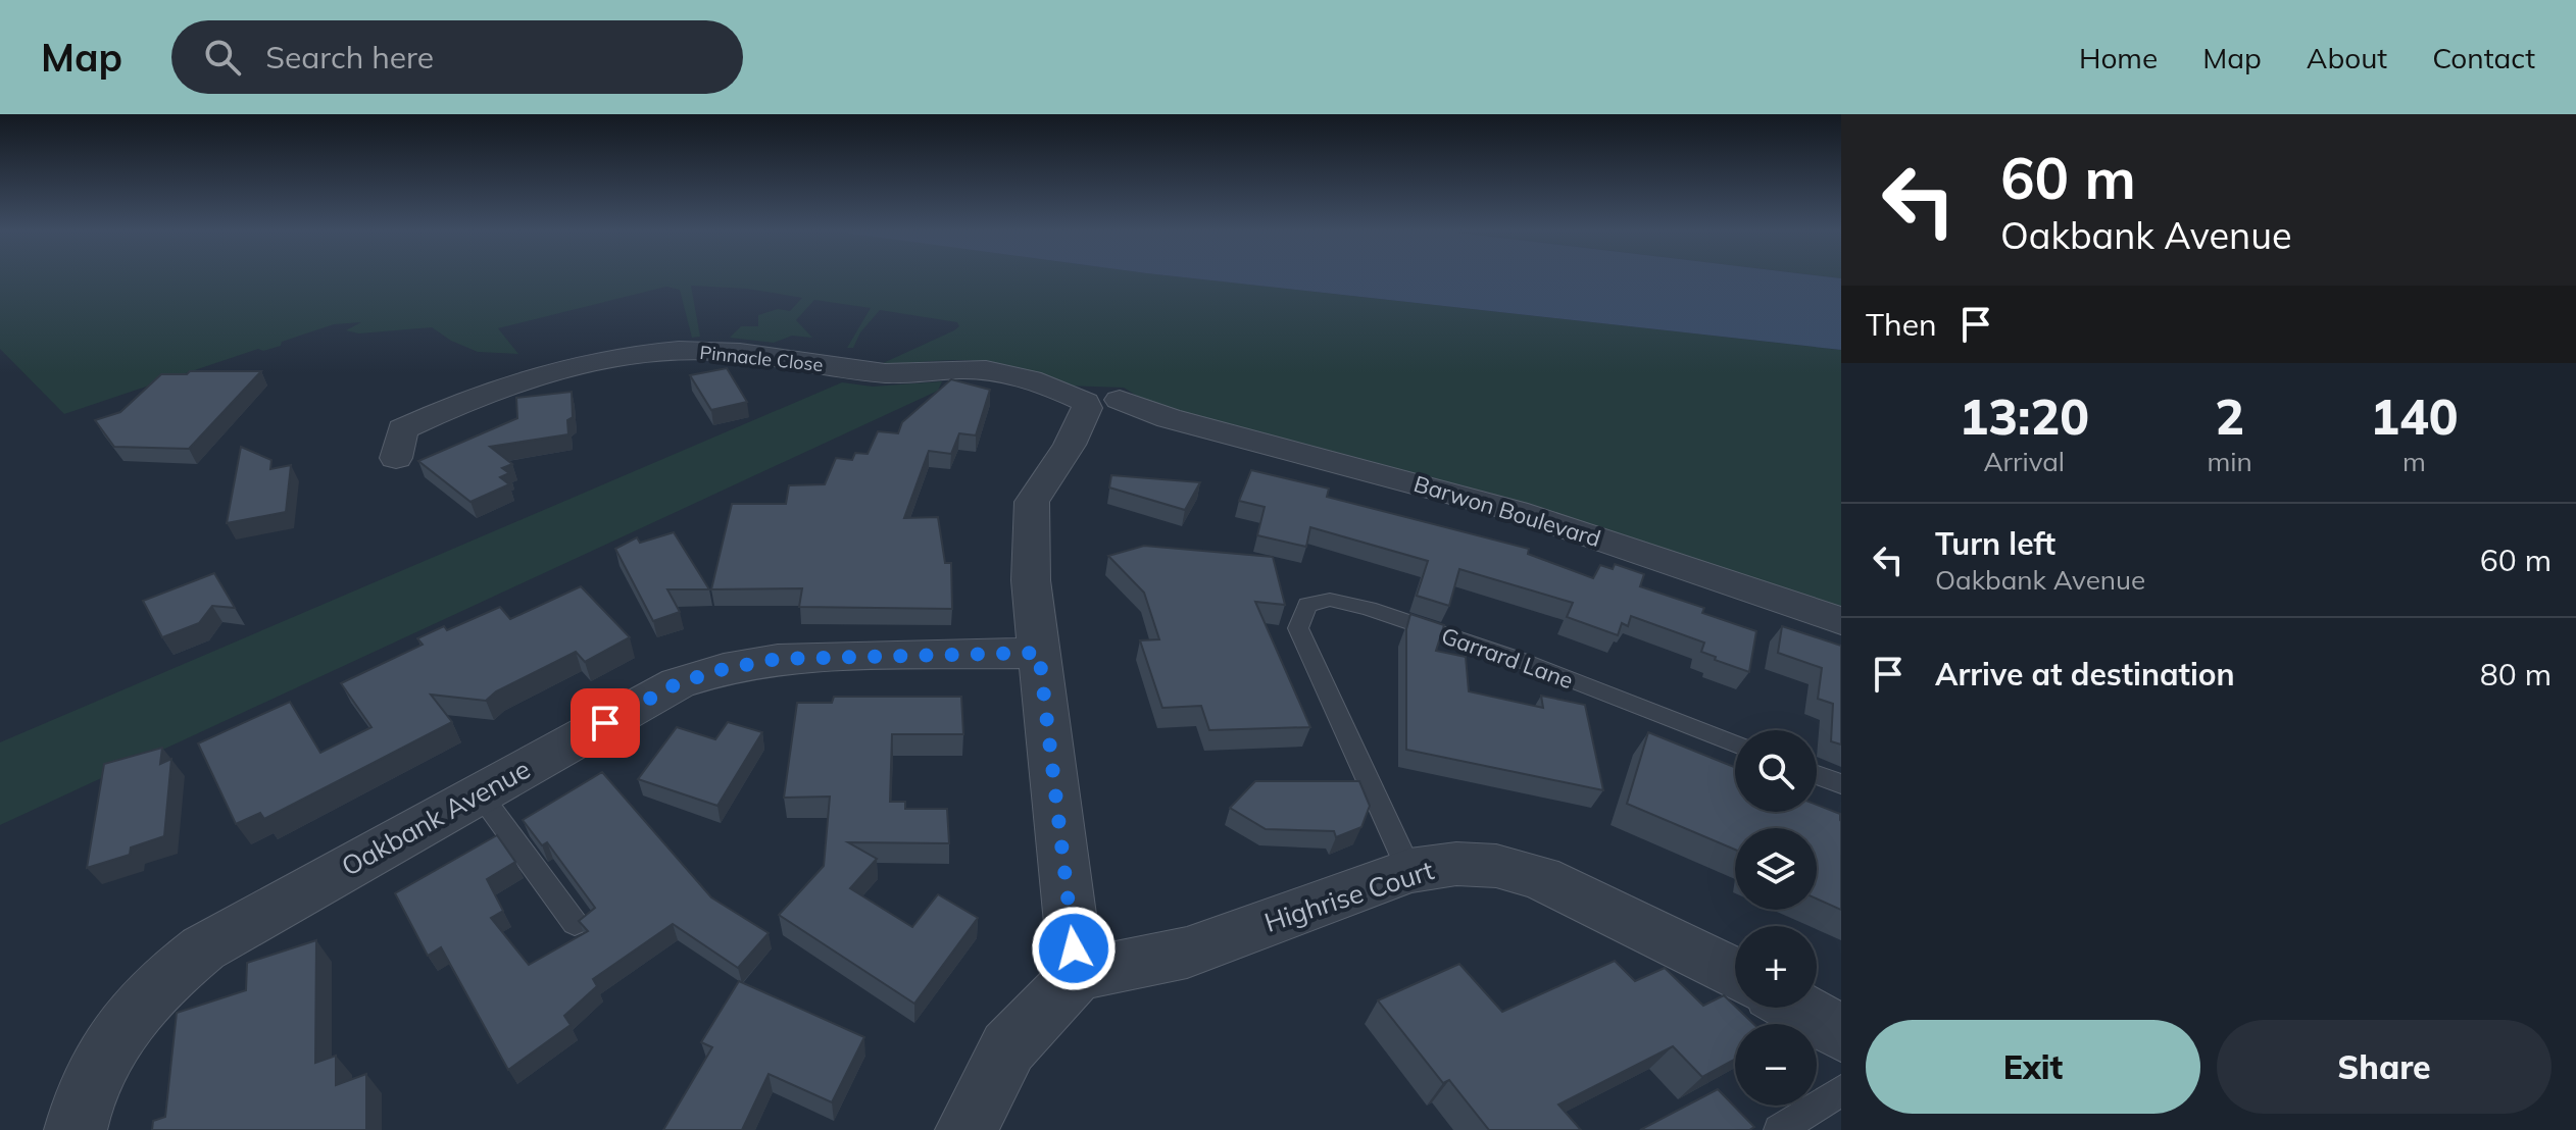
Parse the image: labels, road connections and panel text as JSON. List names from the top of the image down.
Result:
{
  "streets": {
    "street": [
      "Pinnacle Close",
      "Barwon Boulevard",
      "Oakbank Avenue",
      "Highrise Court"
    ],
    "lane": ["Garrard Lane"]
  },
  "crossings": [
    ["Pinnacle Close", "Barwon Boulevard"],
    ["Garrard Lane", "Highrise Court"]
  ],
  "page": {
    "header": "Map",
    "search": "Search here",
    "nav": [
      "Home",
      "Map",
      "About",
      "Contact"
    ],
    "turn": ["60 m", "Oakbank Avenue"],
    "then": "Then",
    "eta": [
      "13:20",
      "Arrival",
      "2",
      "min",
      "140",
      "m"
    ],
    "list": [
      {
        "name": "Turn left",
        "note": "Oakbank Avenue",
        "value": "60 m"
      },
      {
        "name": "Arrive at destination",
        "value": "80 m"
      }
    ],
    "map_buttons": ["+", "−"],
    "buttons": ["Exit", "Share"]
  }
}
